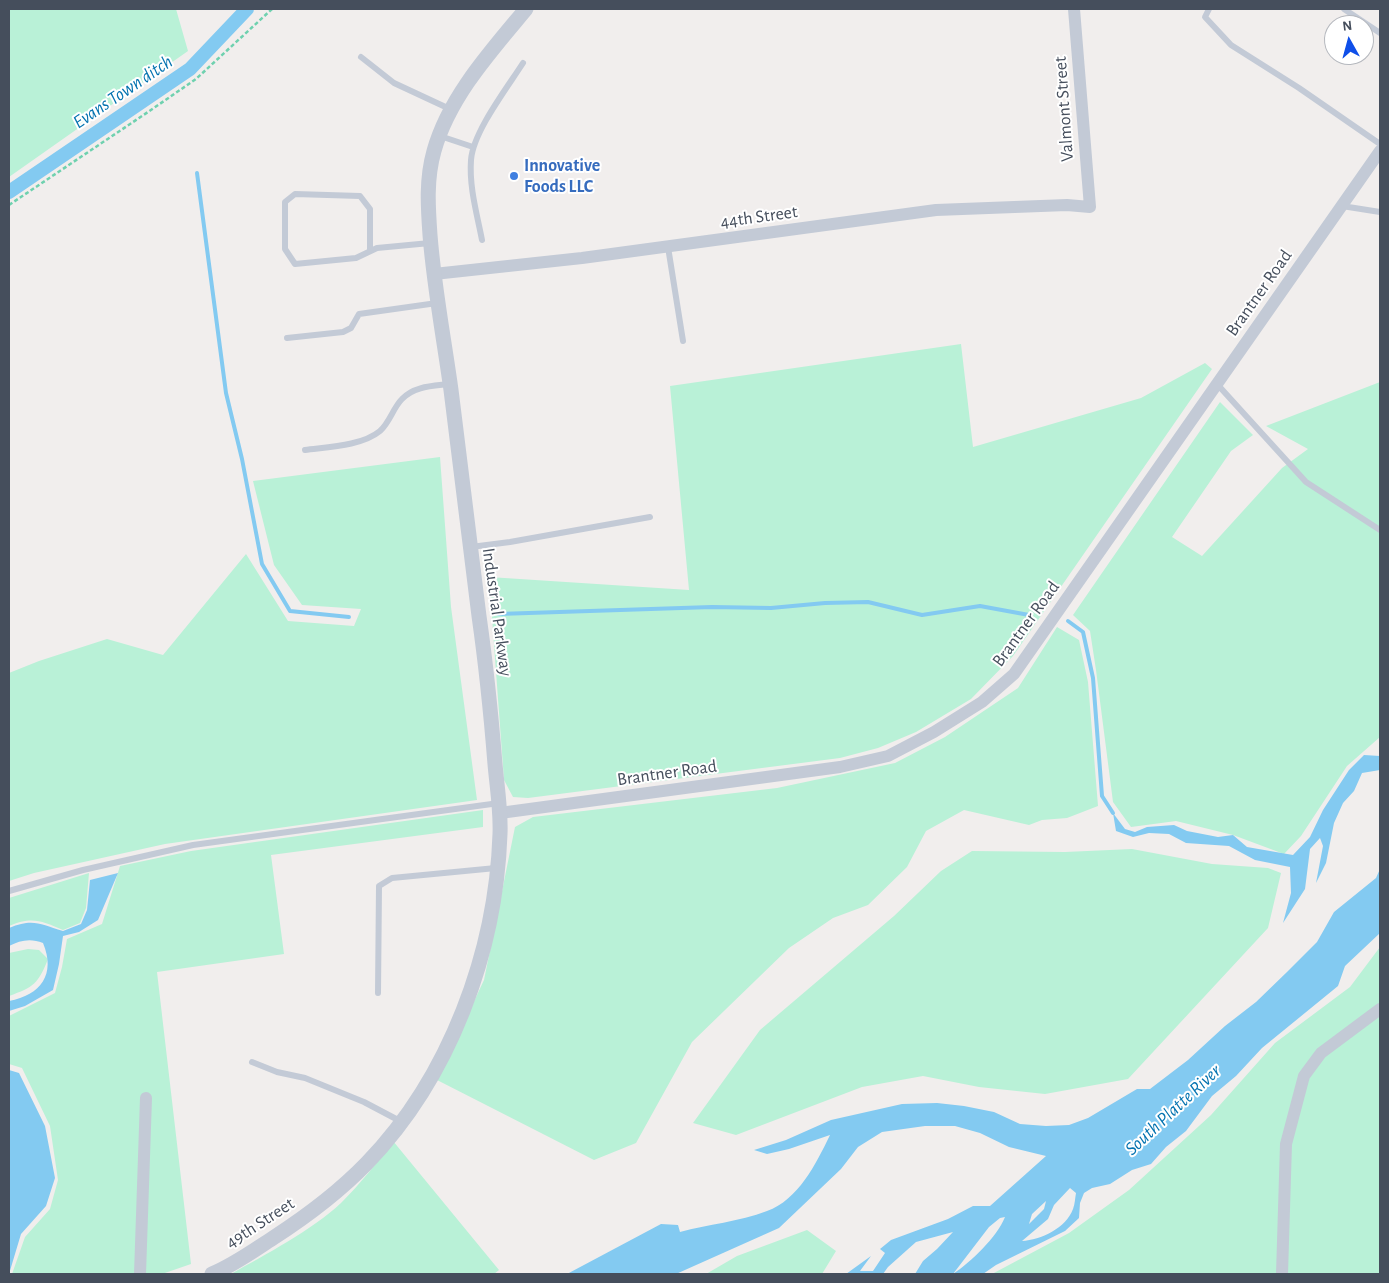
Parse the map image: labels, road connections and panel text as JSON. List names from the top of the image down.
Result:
{
  "streets": {
    "street": [
      "Valmont Street",
      "44th Street",
      "Brantner Road",
      "Industrial Parkway",
      "49th Street"
    ]
  },
  "crossings": [
    ["Valmont Street", "44th Street"],
    ["44th Street", "Industrial Parkway"],
    ["Brantner Road", "Industrial Parkway"],
    ["Industrial Parkway", "49th Street"]
  ],
  "water": ["Evans Town ditch", "South Platte River"],
  "places": ["Innovative Foods LLC"],
  "north": "top"
}
